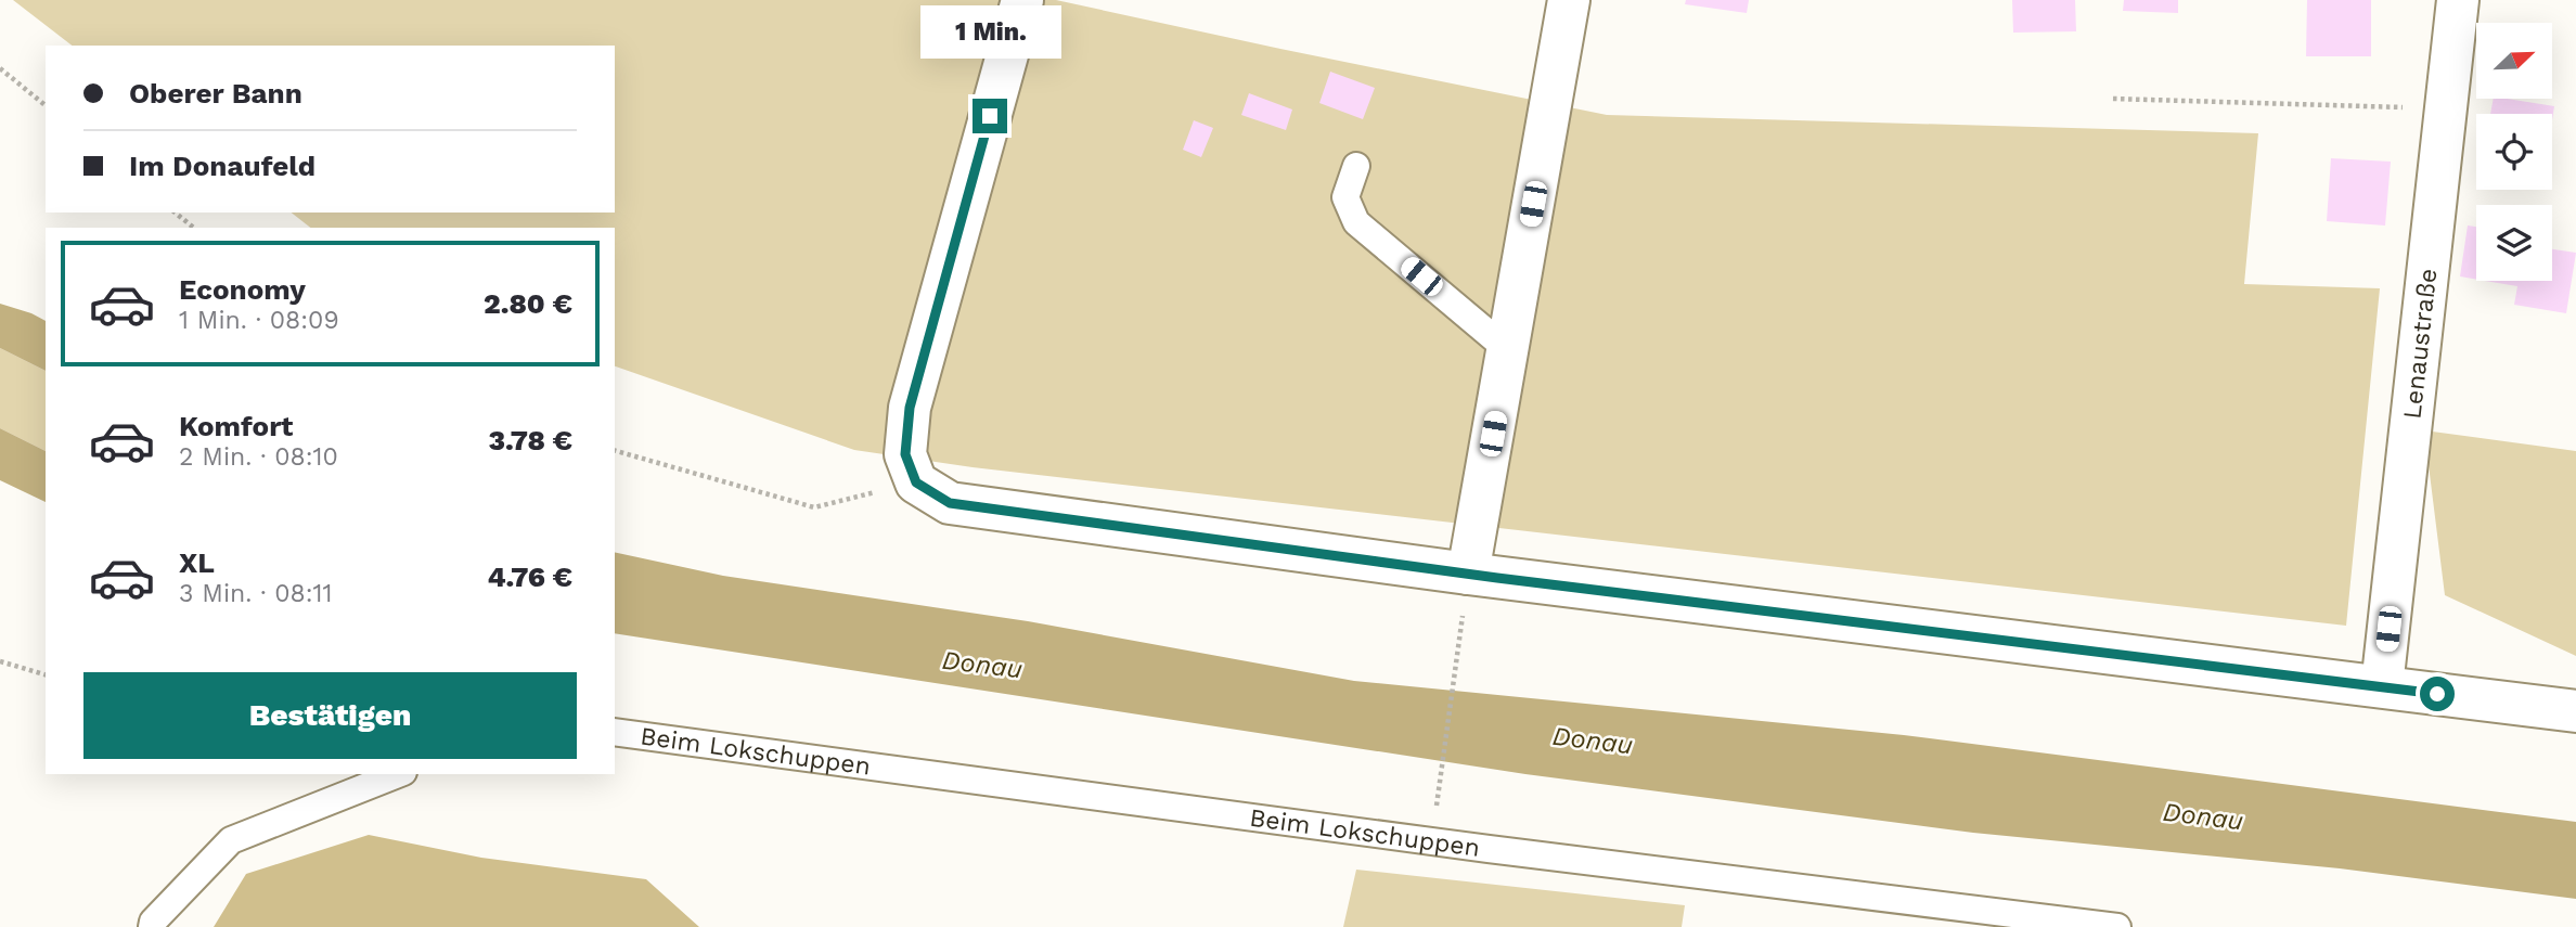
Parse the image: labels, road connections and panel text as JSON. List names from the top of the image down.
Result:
{
  "streets": {
    "street": ["Lenaustraße"],
    "lane": ["Beim Lokschuppen"]
  },
  "water": ["Donau"],
  "north": "top right",
  "page": {
    "bubble": "1 Min.",
    "banner": ["Oberer Bann", "Im Donaufeld"],
    "list": [
      {
        "name": "Economy",
        "note": "1 Min. · 08:09",
        "value": "2.80 €"
      },
      {
        "name": "Komfort",
        "note": "2 Min. · 08:10",
        "value": "3.78 €"
      },
      {
        "name": "XL",
        "note": "3 Min. · 08:11",
        "value": "4.76 €"
      }
    ],
    "buttons": "Bestätigen"
  }
}
